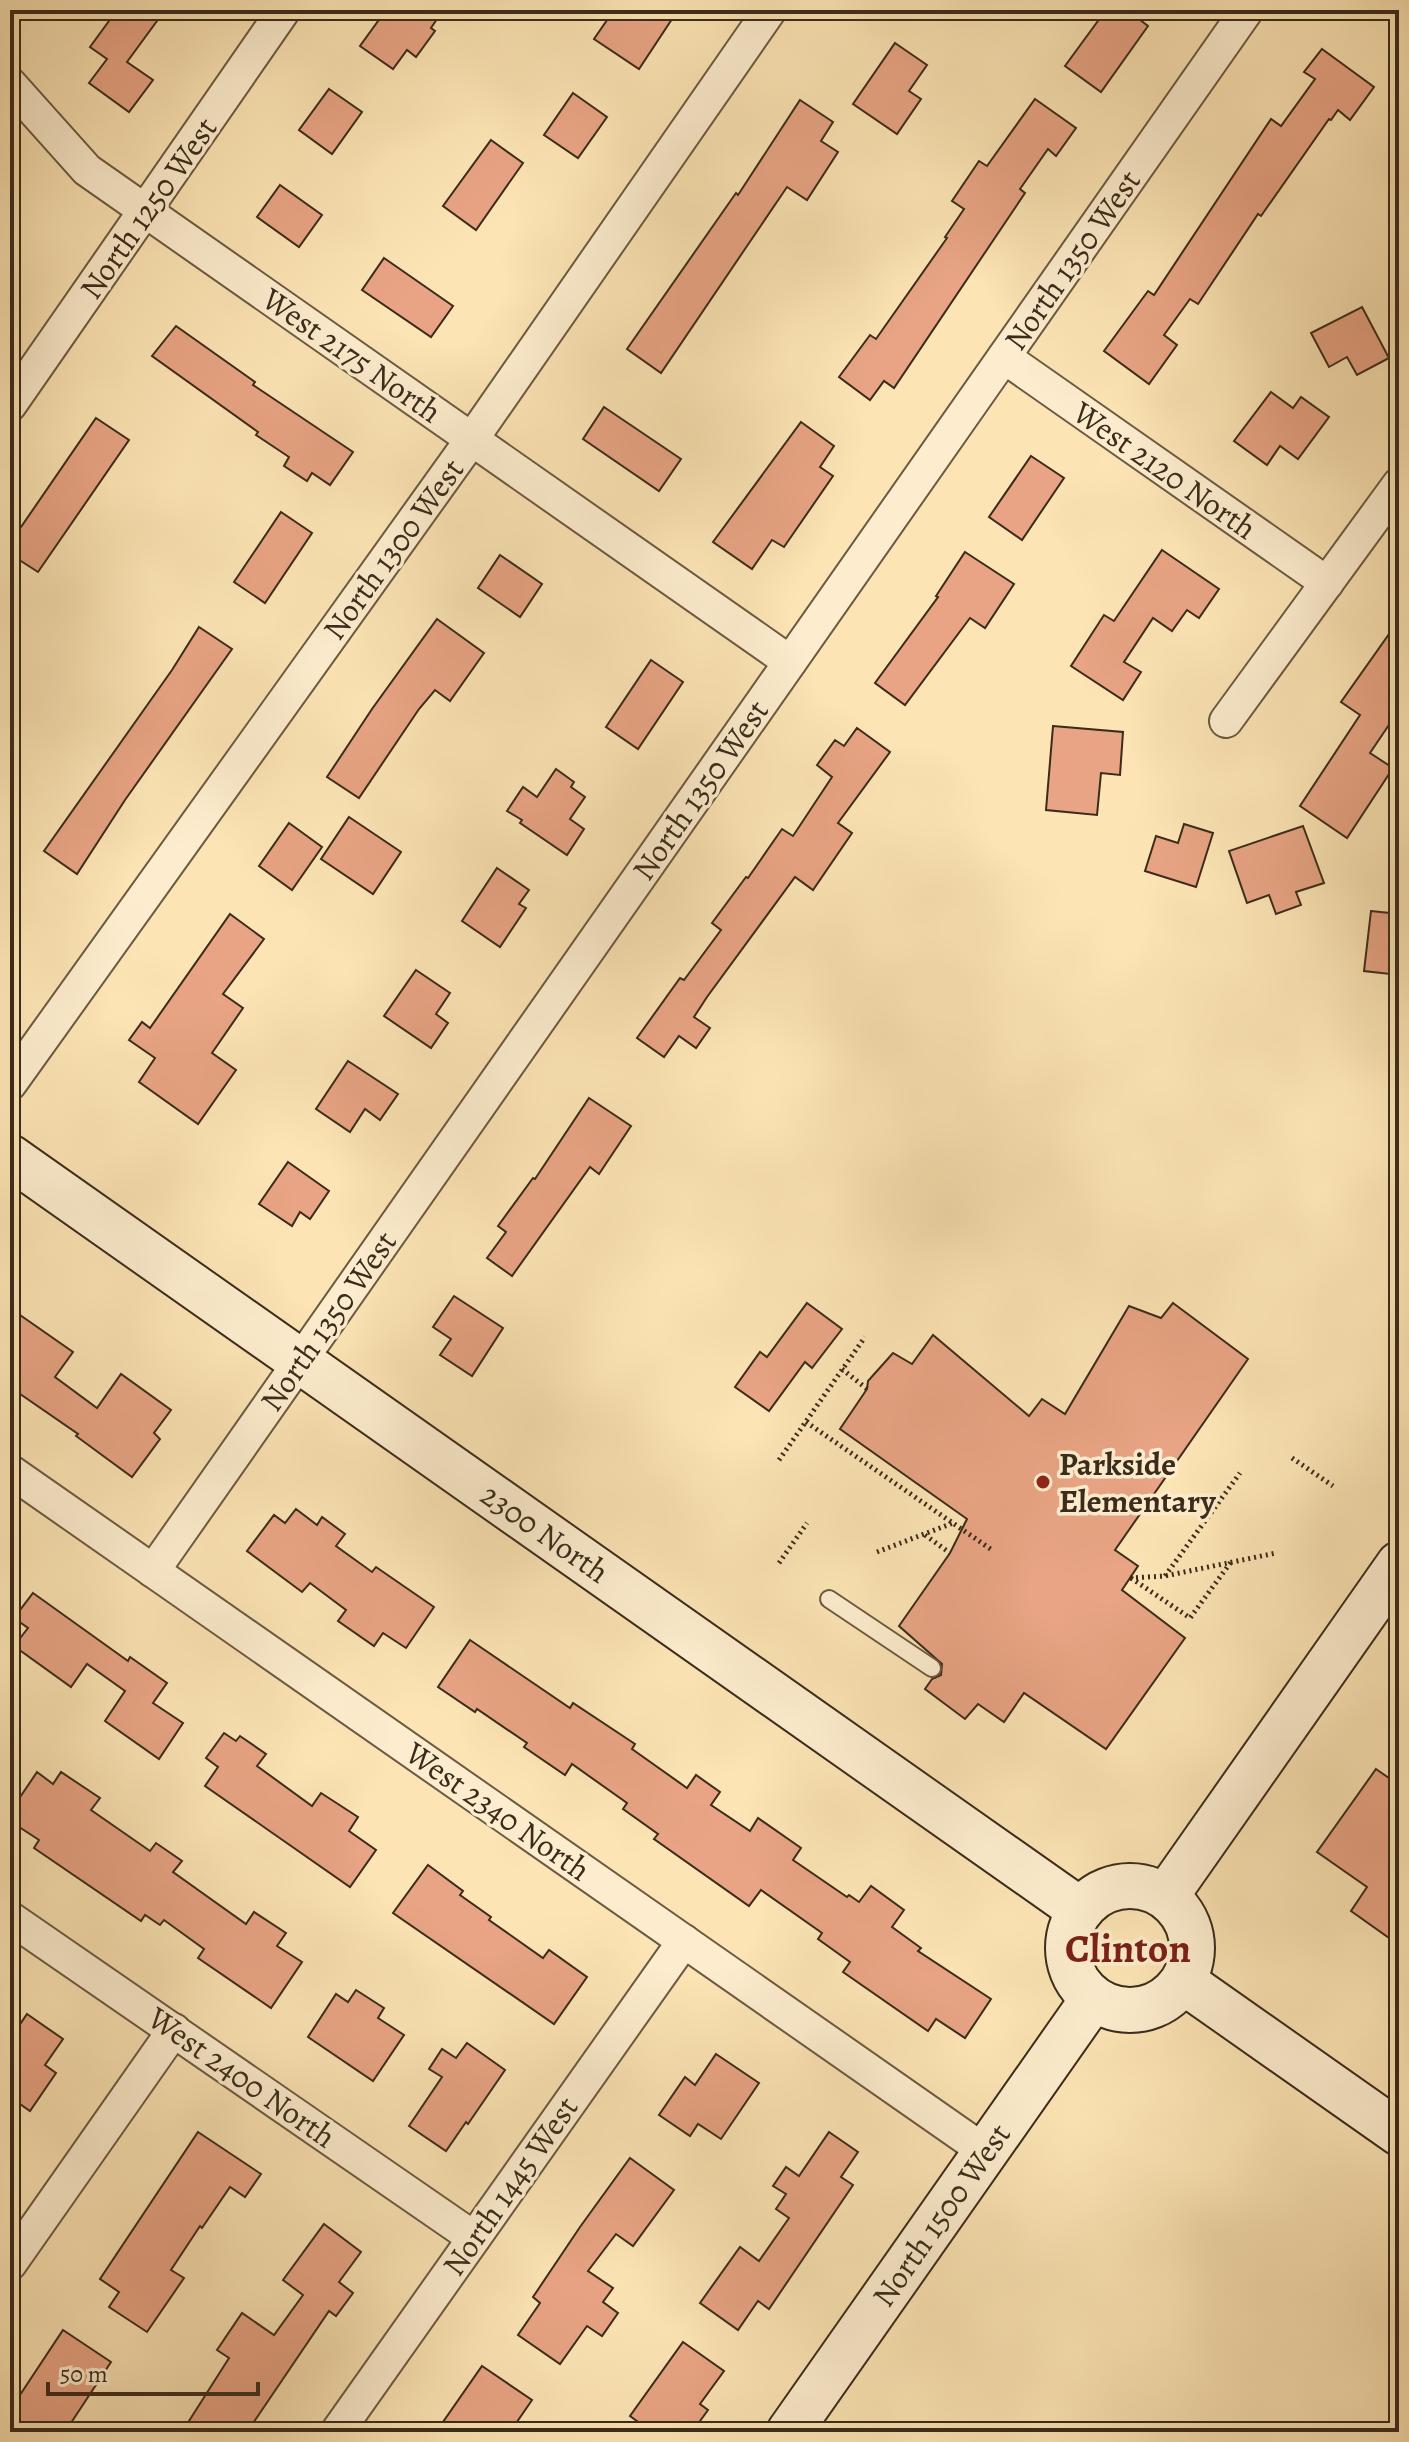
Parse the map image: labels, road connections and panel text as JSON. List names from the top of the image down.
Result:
{
  "streets": {
    "street": [
      "North 1250 West",
      "North 1350 West",
      "West 2175 North",
      "West 2120 North",
      "North 1300 West",
      "2300 North",
      "West 2340 North",
      "West 2400 North",
      "North 1445 West",
      "North 1500 West"
    ]
  },
  "crossings": [
    ["North 1250 West", "West 2175 North"],
    ["North 1350 West", "West 2175 North"],
    ["North 1350 West", "West 2120 North"],
    ["North 1350 West", "2300 North"],
    ["North 1350 West", "West 2340 North"],
    ["West 2175 North", "North 1300 West"],
    ["2300 North", "North 1500 West"],
    ["West 2340 North", "North 1445 West"],
    ["West 2340 North", "North 1500 West"],
    ["West 2400 North", "North 1445 West"]
  ],
  "districts": ["Clinton"],
  "places": ["Parkside Elementary"],
  "scale_bar": "50 m"
}
